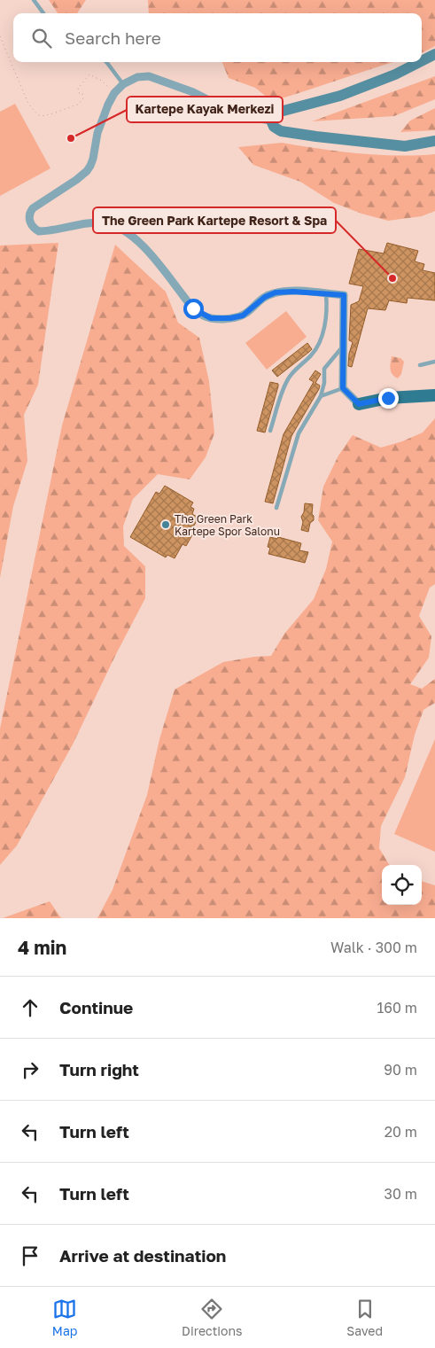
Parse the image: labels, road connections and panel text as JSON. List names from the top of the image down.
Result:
{
  "places": ["Kartepe Kayak Merkezi", "The Green Park Kartepe Resort & Spa", "The Green Park Kartepe Spor Salonu"],
  "page": {
    "search": "Search here",
    "heading": ["4 min", "Walk · 300 m"],
    "list": [
      ["Continue", "160 m"],
      ["Turn right", "90 m"],
      ["Turn left", "20 m"],
      ["Turn left", "30 m"],
      "Arrive at destination"
    ],
    "nav": ["Map", "Directions", "Saved"]
  }
}
